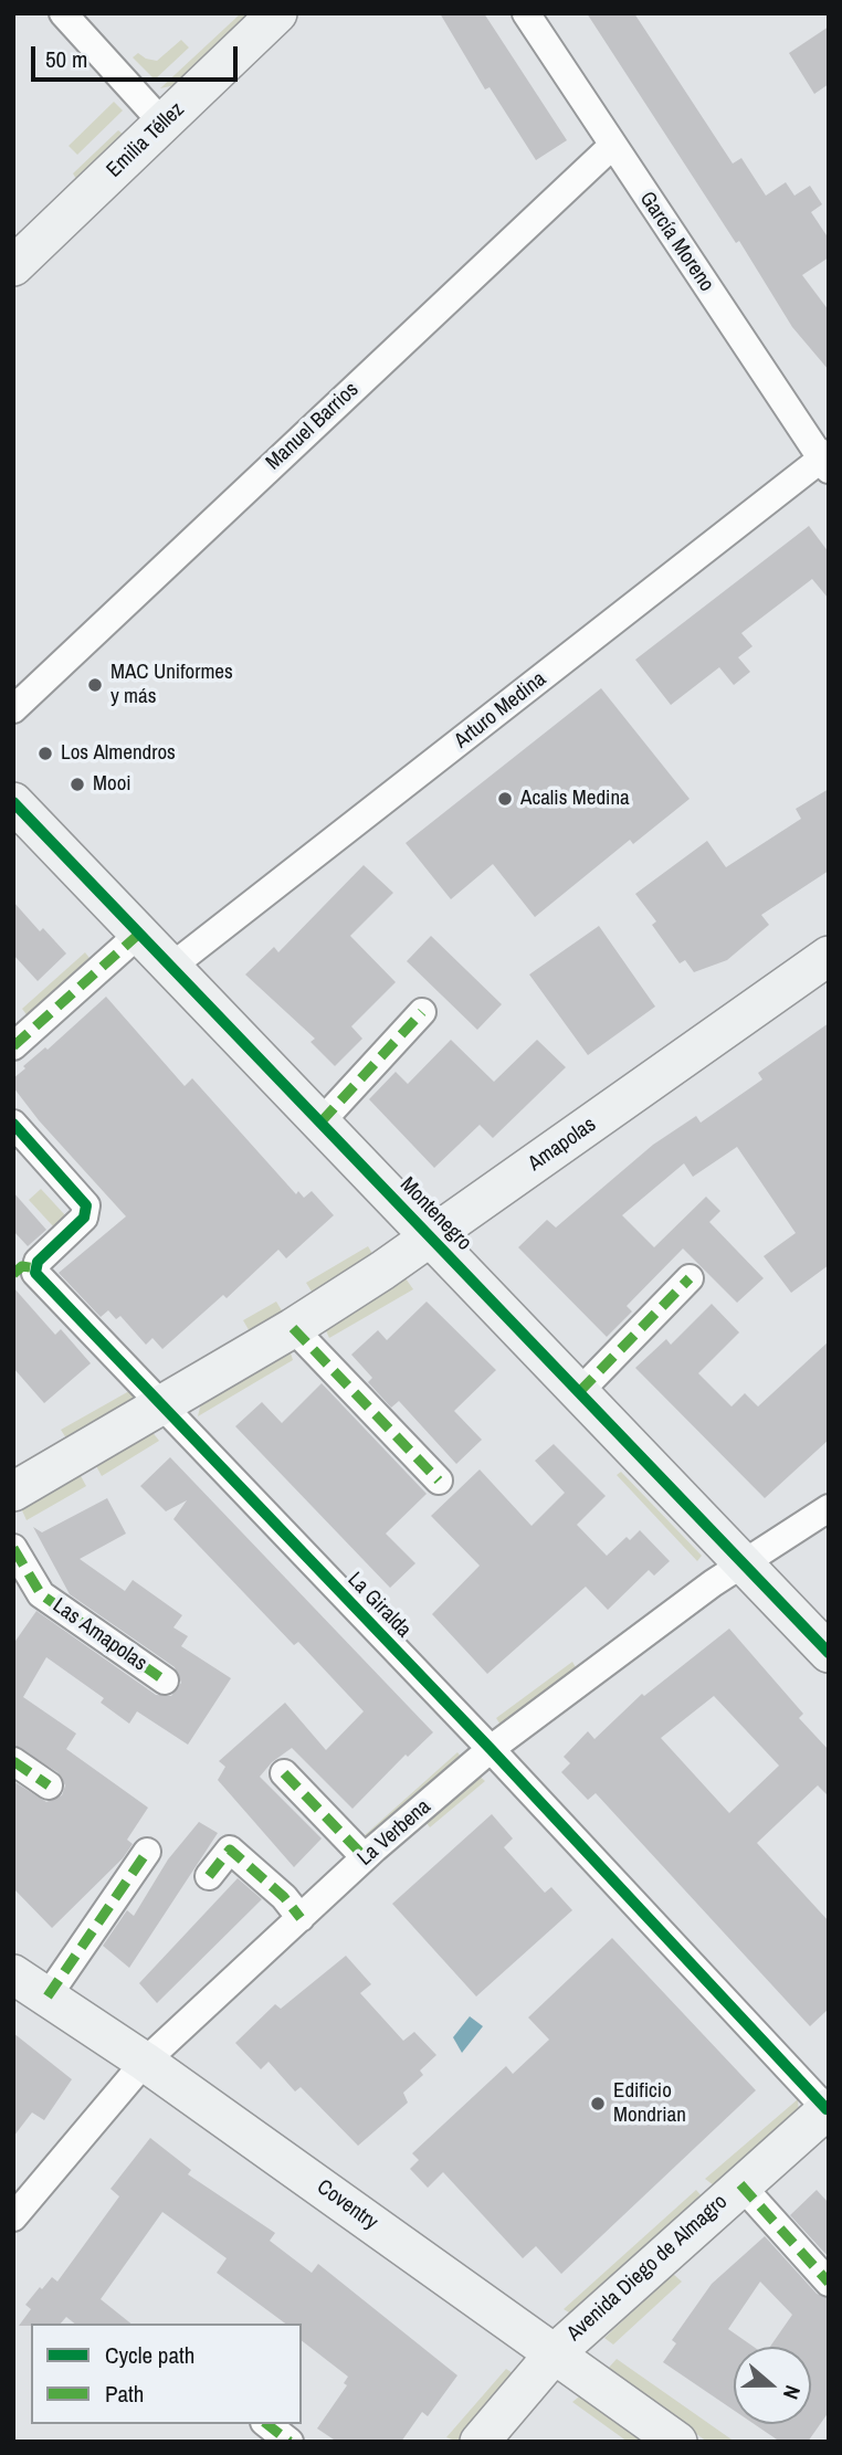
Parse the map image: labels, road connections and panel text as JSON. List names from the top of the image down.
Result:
{
  "streets": {
    "street": [
      "Emilia Téllez",
      "García Moreno",
      "Manuel Barrios",
      "Arturo Medina",
      "Amapolas",
      "Montenegro",
      "La Giralda",
      "Las Amapolas",
      "La Verbena",
      "Coventry",
      "Avenida Diego de Almagro"
    ]
  },
  "crossings": [
    ["García Moreno", "Manuel Barrios"],
    ["García Moreno", "Arturo Medina"],
    ["Arturo Medina", "Montenegro"],
    ["Amapolas", "Montenegro"],
    ["Amapolas", "La Giralda"],
    ["Montenegro", "La Verbena"],
    ["La Giralda", "La Verbena"],
    ["La Giralda", "Avenida Diego de Almagro"],
    ["La Verbena", "Coventry"],
    ["Coventry", "Avenida Diego de Almagro"]
  ],
  "places": [
    "MAC Uniformes y más",
    "Los Almendros",
    "Mooi",
    "Acalis Medina",
    "Edificio Mondrian"
  ],
  "legend": ["Cycle path", "Path"],
  "scale_bar": "50 m",
  "north": "right"
}
